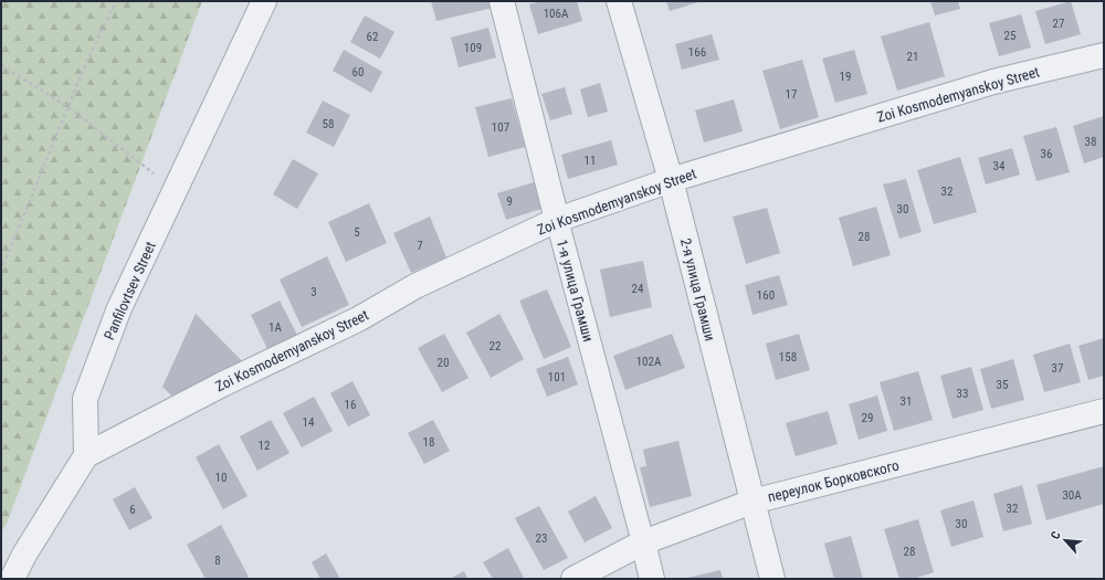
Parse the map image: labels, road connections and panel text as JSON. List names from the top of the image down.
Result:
{
  "streets": {
    "street": [
      "Zoi Kosmodemyanskoy Street",
      "2-я улица Грамши",
      "Panfilovtsev Street",
      "1-я улица Грамши",
      "переулок Борковского"
    ]
  },
  "crossings": [
    ["Zoi Kosmodemyanskoy Street", "2-я улица Грамши"],
    ["Zoi Kosmodemyanskoy Street", "Panfilovtsev Street"],
    ["Zoi Kosmodemyanskoy Street", "1-я улица Грамши"],
    ["2-я улица Грамши", "переулок Борковского"],
    ["1-я улица Грамши", "переулок Борковского"]
  ],
  "house_numbers": [
    "106А",
    "27",
    "25",
    "62",
    "109",
    "166",
    "21",
    "60",
    "19",
    "17",
    "58",
    "107",
    "38",
    "36",
    "11",
    "34",
    "32",
    "9",
    "30",
    "5",
    "28",
    "7",
    "24",
    "3",
    "160",
    "1А",
    "22",
    "158",
    "102А",
    "20",
    "37",
    "101",
    "35",
    "33",
    "31",
    "16",
    "29",
    "14",
    "18",
    "12",
    "10",
    "30А",
    "32",
    "6",
    "30",
    "23",
    "28",
    "8"
  ],
  "north": "top left"
}
